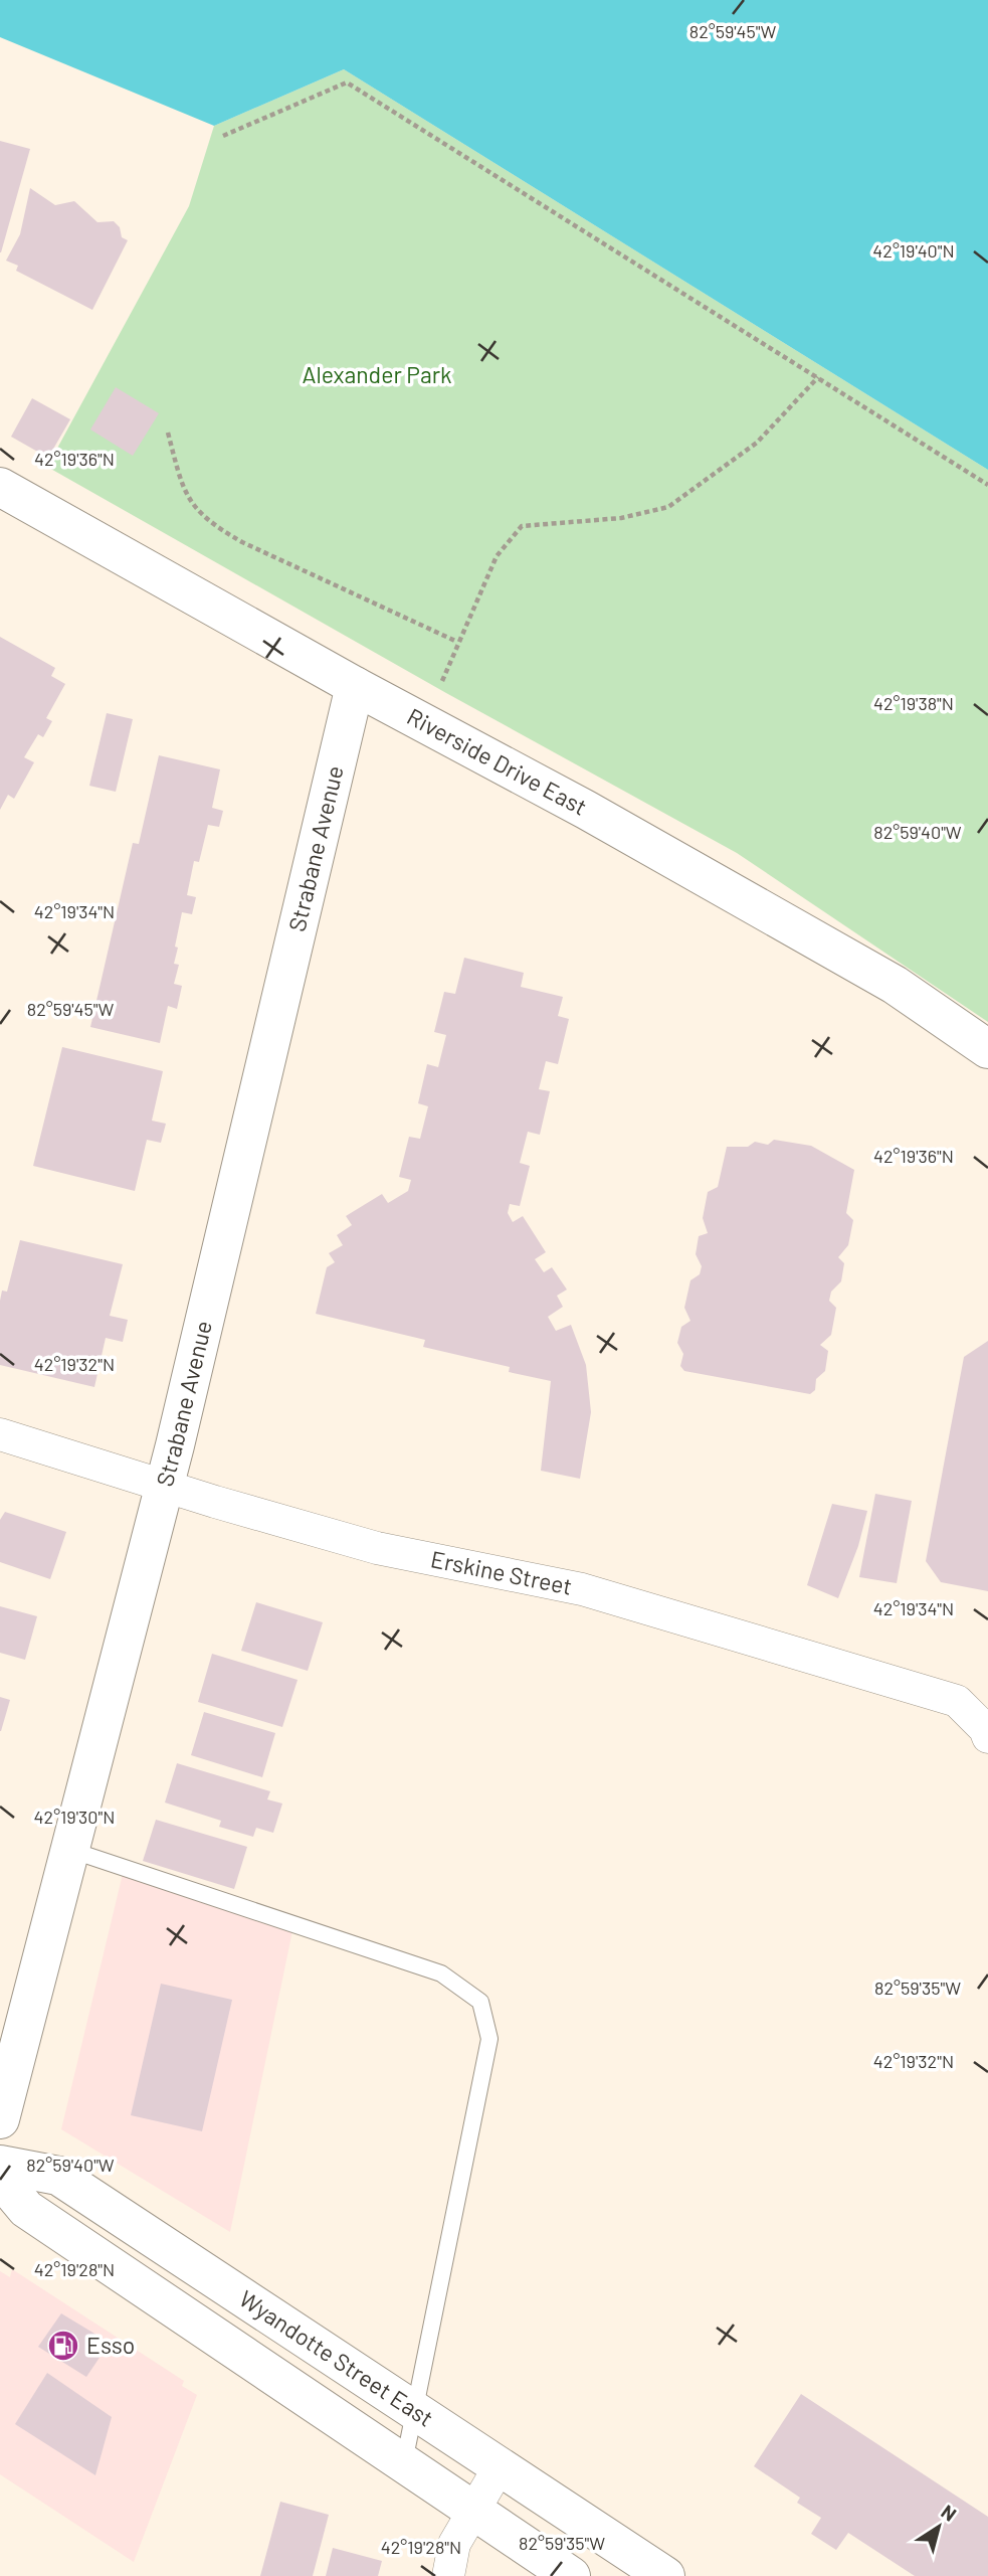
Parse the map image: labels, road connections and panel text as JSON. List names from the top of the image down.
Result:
{
  "streets": {
    "main road": ["Riverside Drive East", "Strabane Avenue", "Wyandotte Street East"],
    "street": ["Erskine Street"]
  },
  "crossings": [
    ["Riverside Drive East", "Strabane Avenue"],
    ["Strabane Avenue", "Erskine Street"]
  ],
  "parks": ["Alexander Park"],
  "places": {
    "fuel station": ["Esso"]
  },
  "north": "top right",
  "coordinates": [
    "82°59'45\"W",
    "42°19'40\"N",
    "42°19'36\"N",
    "42°19'38\"N",
    "82°59'40\"W",
    "42°19'34\"N",
    "42°19'32\"N",
    "42°19'30\"N",
    "82°59'35\"W",
    "42°19'28\"N"
  ]
}
